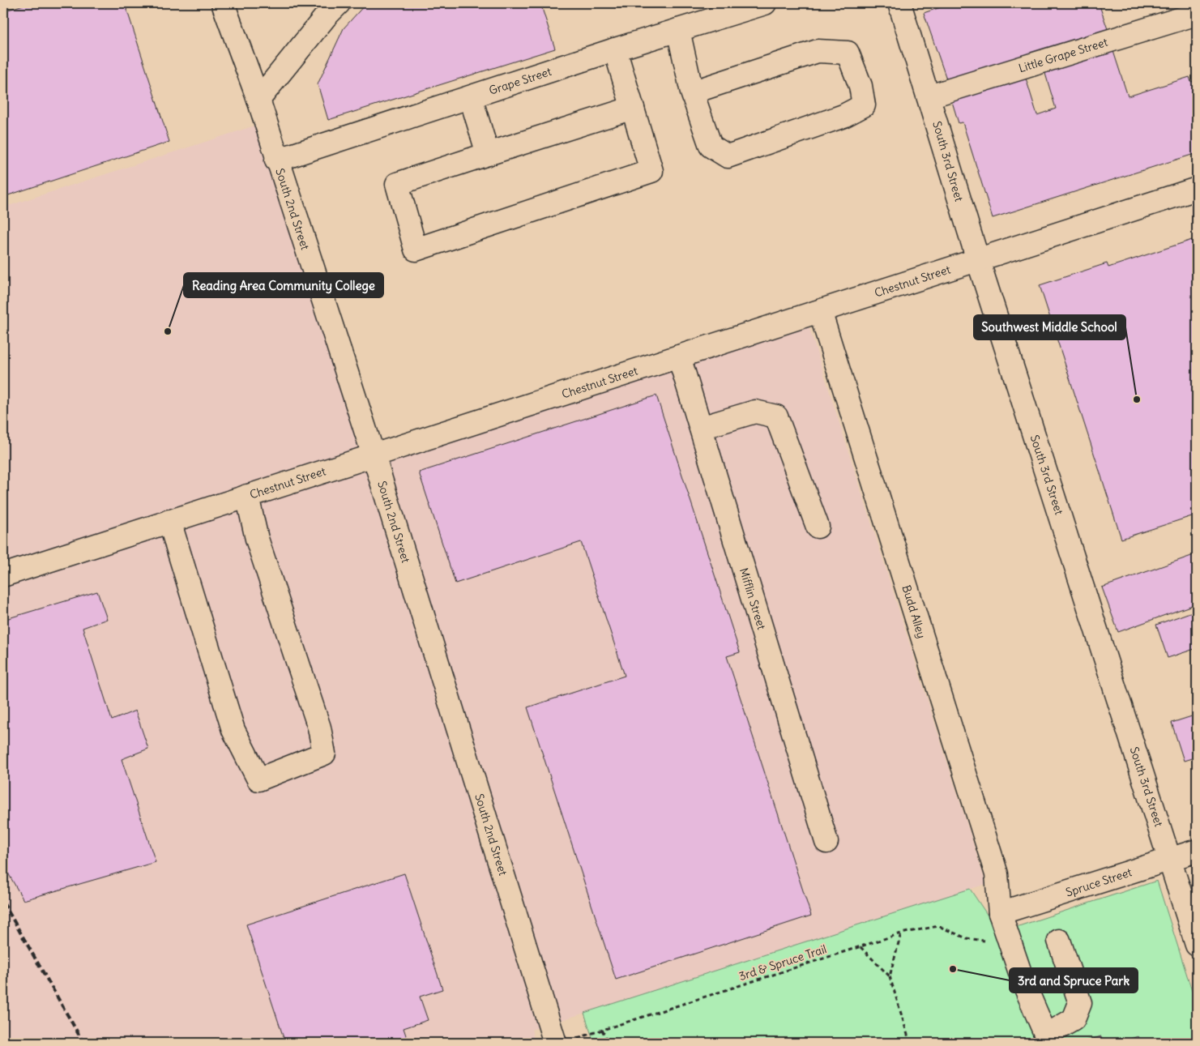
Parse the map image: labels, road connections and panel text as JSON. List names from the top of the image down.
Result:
{
  "streets": {
    "street": [
      "Little Grape Street",
      "Grape Street",
      "South 3rd Street",
      "South 2nd Street",
      "Chestnut Street",
      "Mifflin Street",
      "Budd Alley",
      "Spruce Street"
    ],
    "path": ["3rd & Spruce Trail"]
  },
  "crossings": [
    ["Little Grape Street", "South 3rd Street"],
    ["Grape Street", "South 2nd Street"],
    ["South 3rd Street", "Chestnut Street"],
    ["South 3rd Street", "Spruce Street"],
    ["South 2nd Street", "Chestnut Street"],
    ["South 2nd Street", "3rd & Spruce Trail"],
    ["Chestnut Street", "Mifflin Street"],
    ["Chestnut Street", "Budd Alley"],
    ["Budd Alley", "Spruce Street"],
    ["Budd Alley", "3rd & Spruce Trail"]
  ],
  "places": ["Reading Area Community College", "Southwest Middle School", "3rd and Spruce Park"]
}
